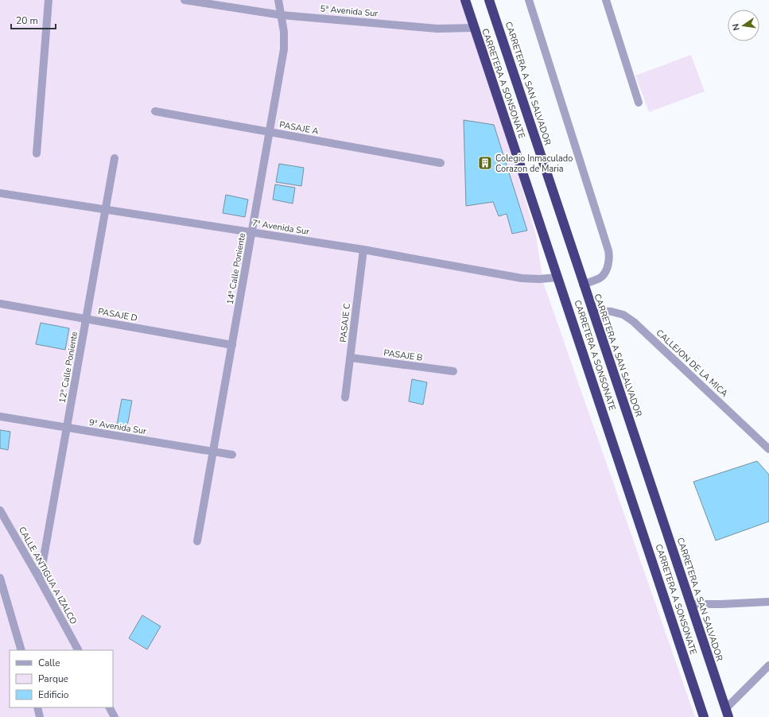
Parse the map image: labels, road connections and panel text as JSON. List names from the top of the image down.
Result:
{
  "streets": {
    "highway": ["CARRETERA A SONSONATE", "CARRETERA A SAN SALVADOR"],
    "street": [
      "5ª Avenida Sur",
      "PASAJE A",
      "7ª Avenida Sur",
      "14ª Calle Poniente",
      "PASAJE D",
      "PASAJE C",
      "PASAJE B",
      "CALLEJON DE LA MICA",
      "12ª Calle Poniente",
      "9ª Avenida Sur",
      "CALLE ANTIGUA A IZALCO"
    ]
  },
  "crossings": [
    ["5ª Avenida Sur", "CARRETERA A SONSONATE"],
    ["5ª Avenida Sur", "14ª Calle Poniente"],
    ["CARRETERA A SONSONATE", "7ª Avenida Sur"],
    ["CARRETERA A SAN SALVADOR", "CALLEJON DE LA MICA"],
    ["PASAJE A", "14ª Calle Poniente"],
    ["7ª Avenida Sur", "14ª Calle Poniente"],
    ["7ª Avenida Sur", "PASAJE C"],
    ["7ª Avenida Sur", "12ª Calle Poniente"],
    ["14ª Calle Poniente", "PASAJE D"],
    ["14ª Calle Poniente", "9ª Avenida Sur"],
    ["PASAJE D", "12ª Calle Poniente"],
    ["PASAJE C", "PASAJE B"],
    ["12ª Calle Poniente", "9ª Avenida Sur"],
    ["12ª Calle Poniente", "CALLE ANTIGUA A IZALCO"]
  ],
  "places": {
    "building": ["Colegio Inmaculado Corazon de Maria"]
  },
  "legend": ["Calle", "Parque", "Edificio"],
  "scale_bar": "20 m",
  "north": "left"
}
